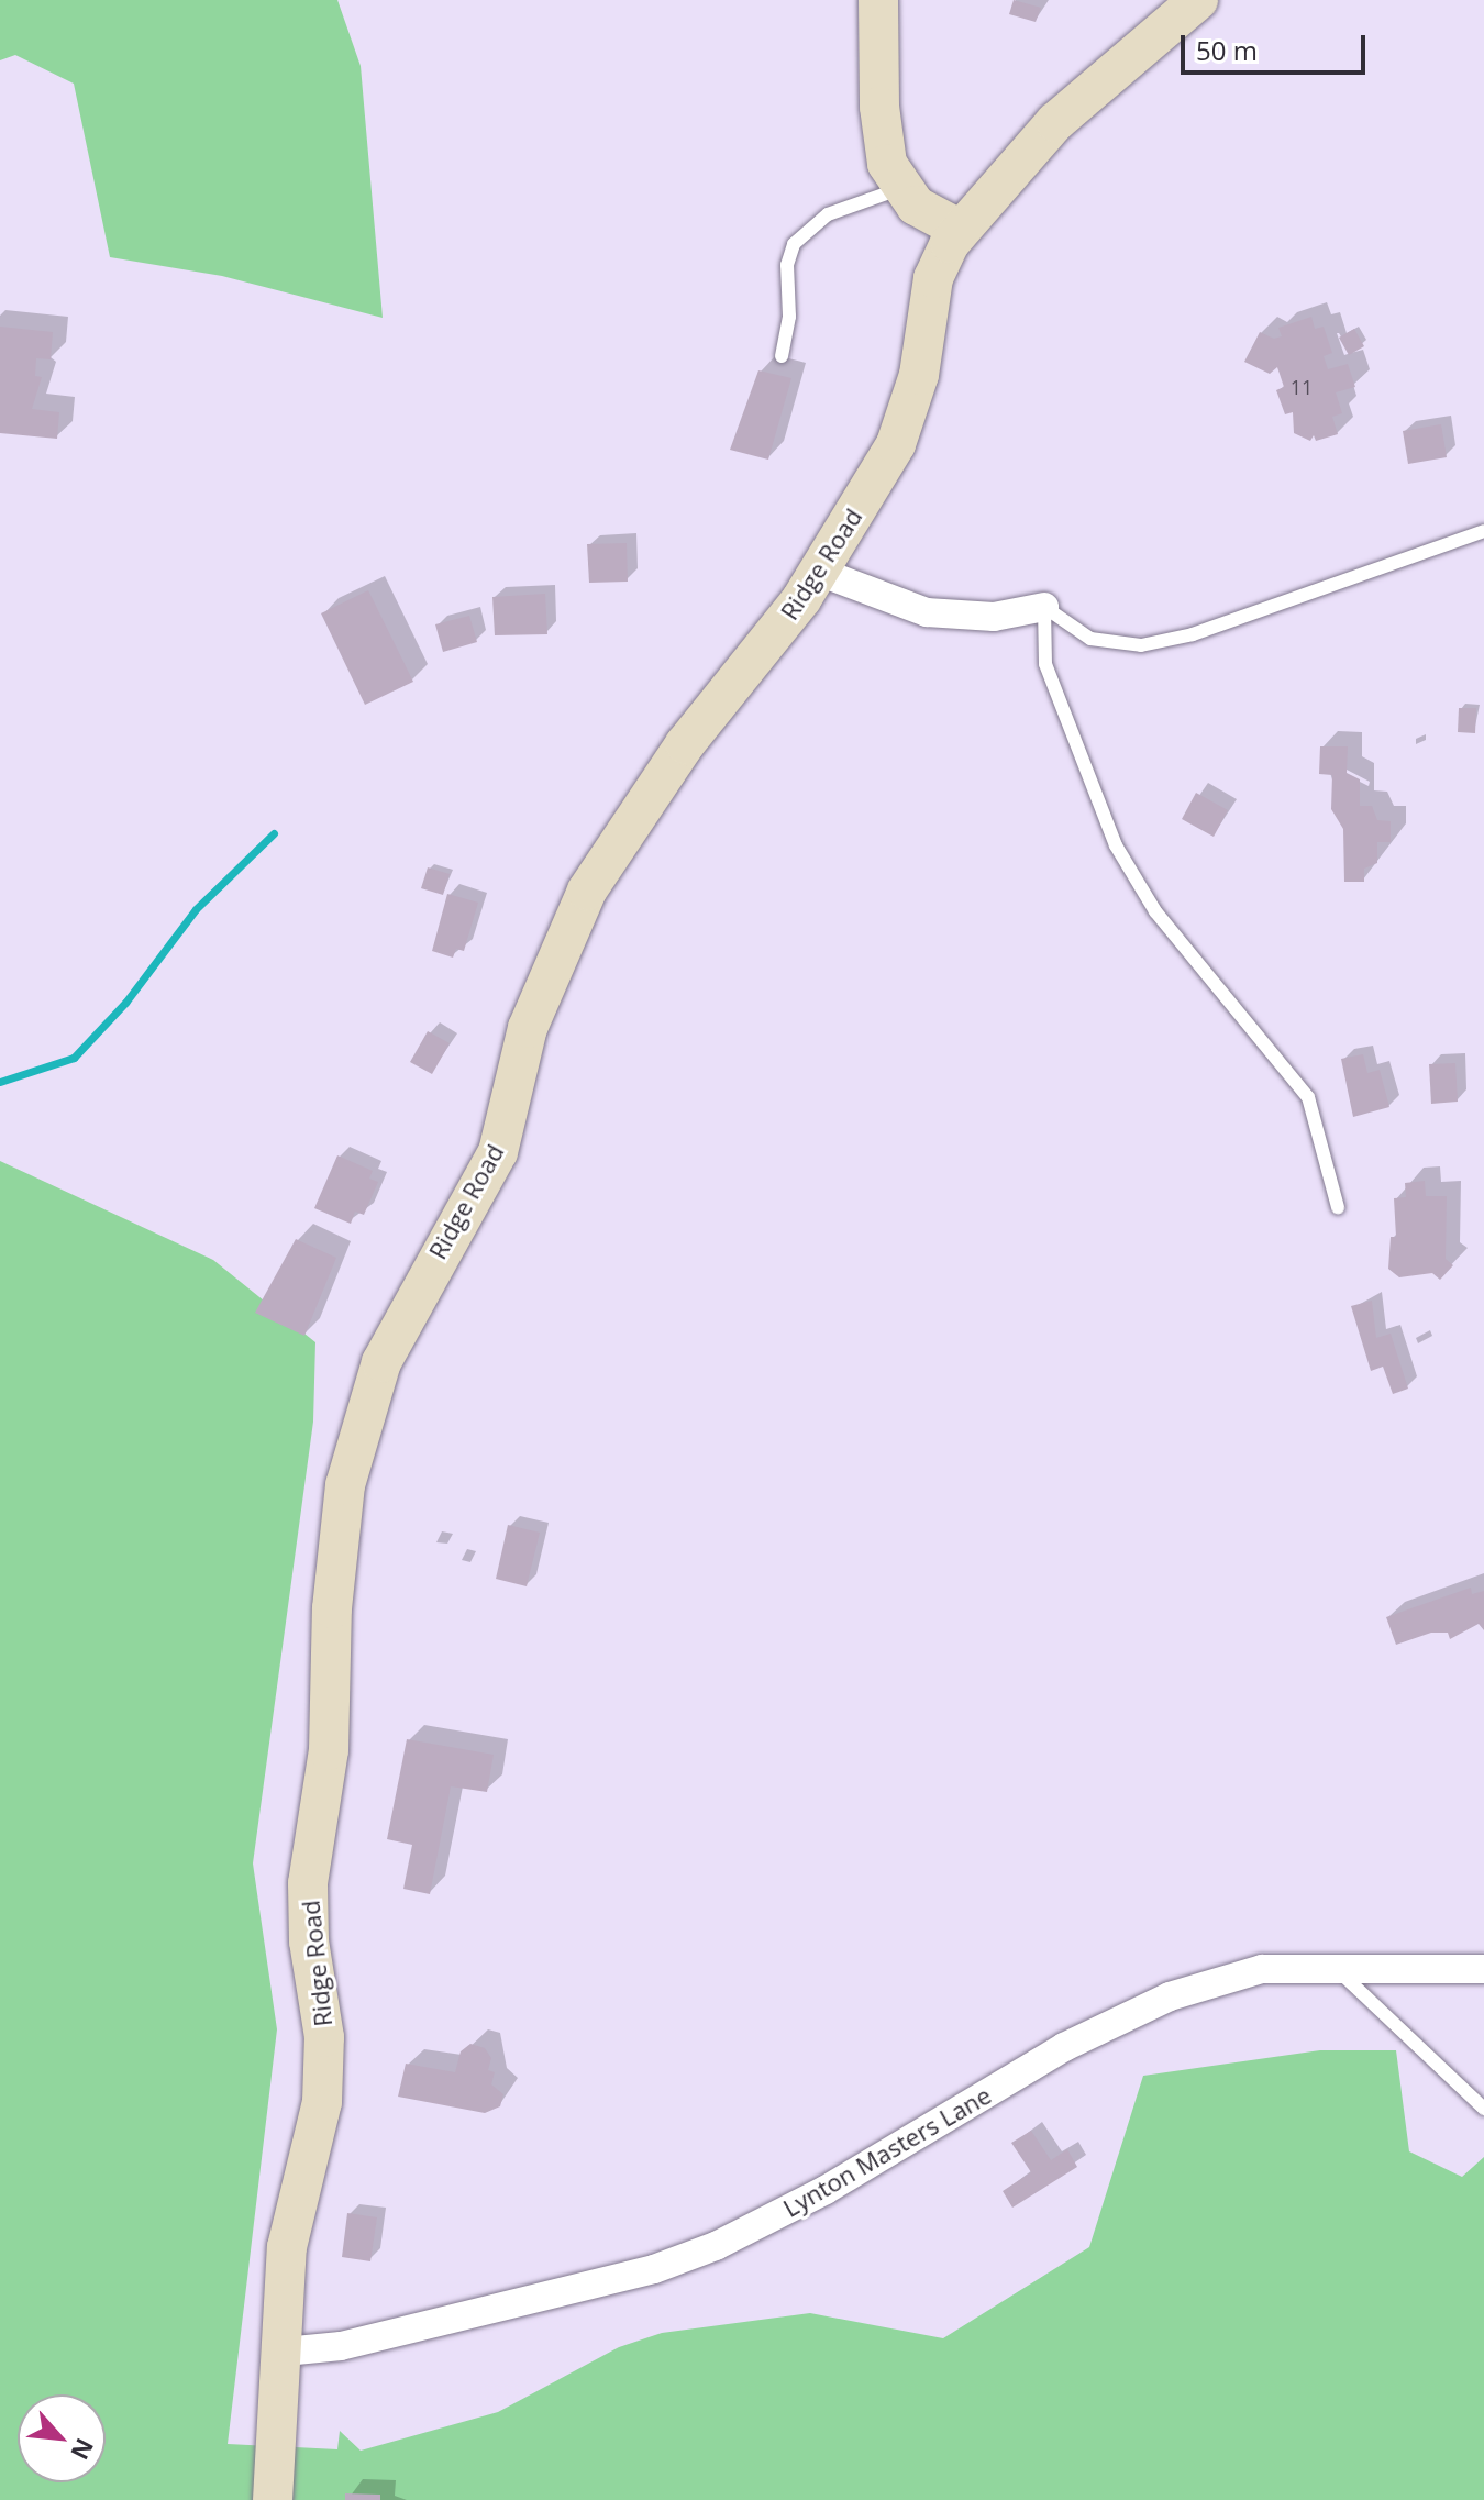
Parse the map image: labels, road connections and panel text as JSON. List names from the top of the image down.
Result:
{
  "streets": {
    "street": ["Ridge Road", "Lynton Masters Lane"]
  },
  "crossings": [
    ["Ridge Road", "Lynton Masters Lane"]
  ],
  "house_numbers": ["11"],
  "scale_bar": "50 m",
  "north": "bottom right"
}
